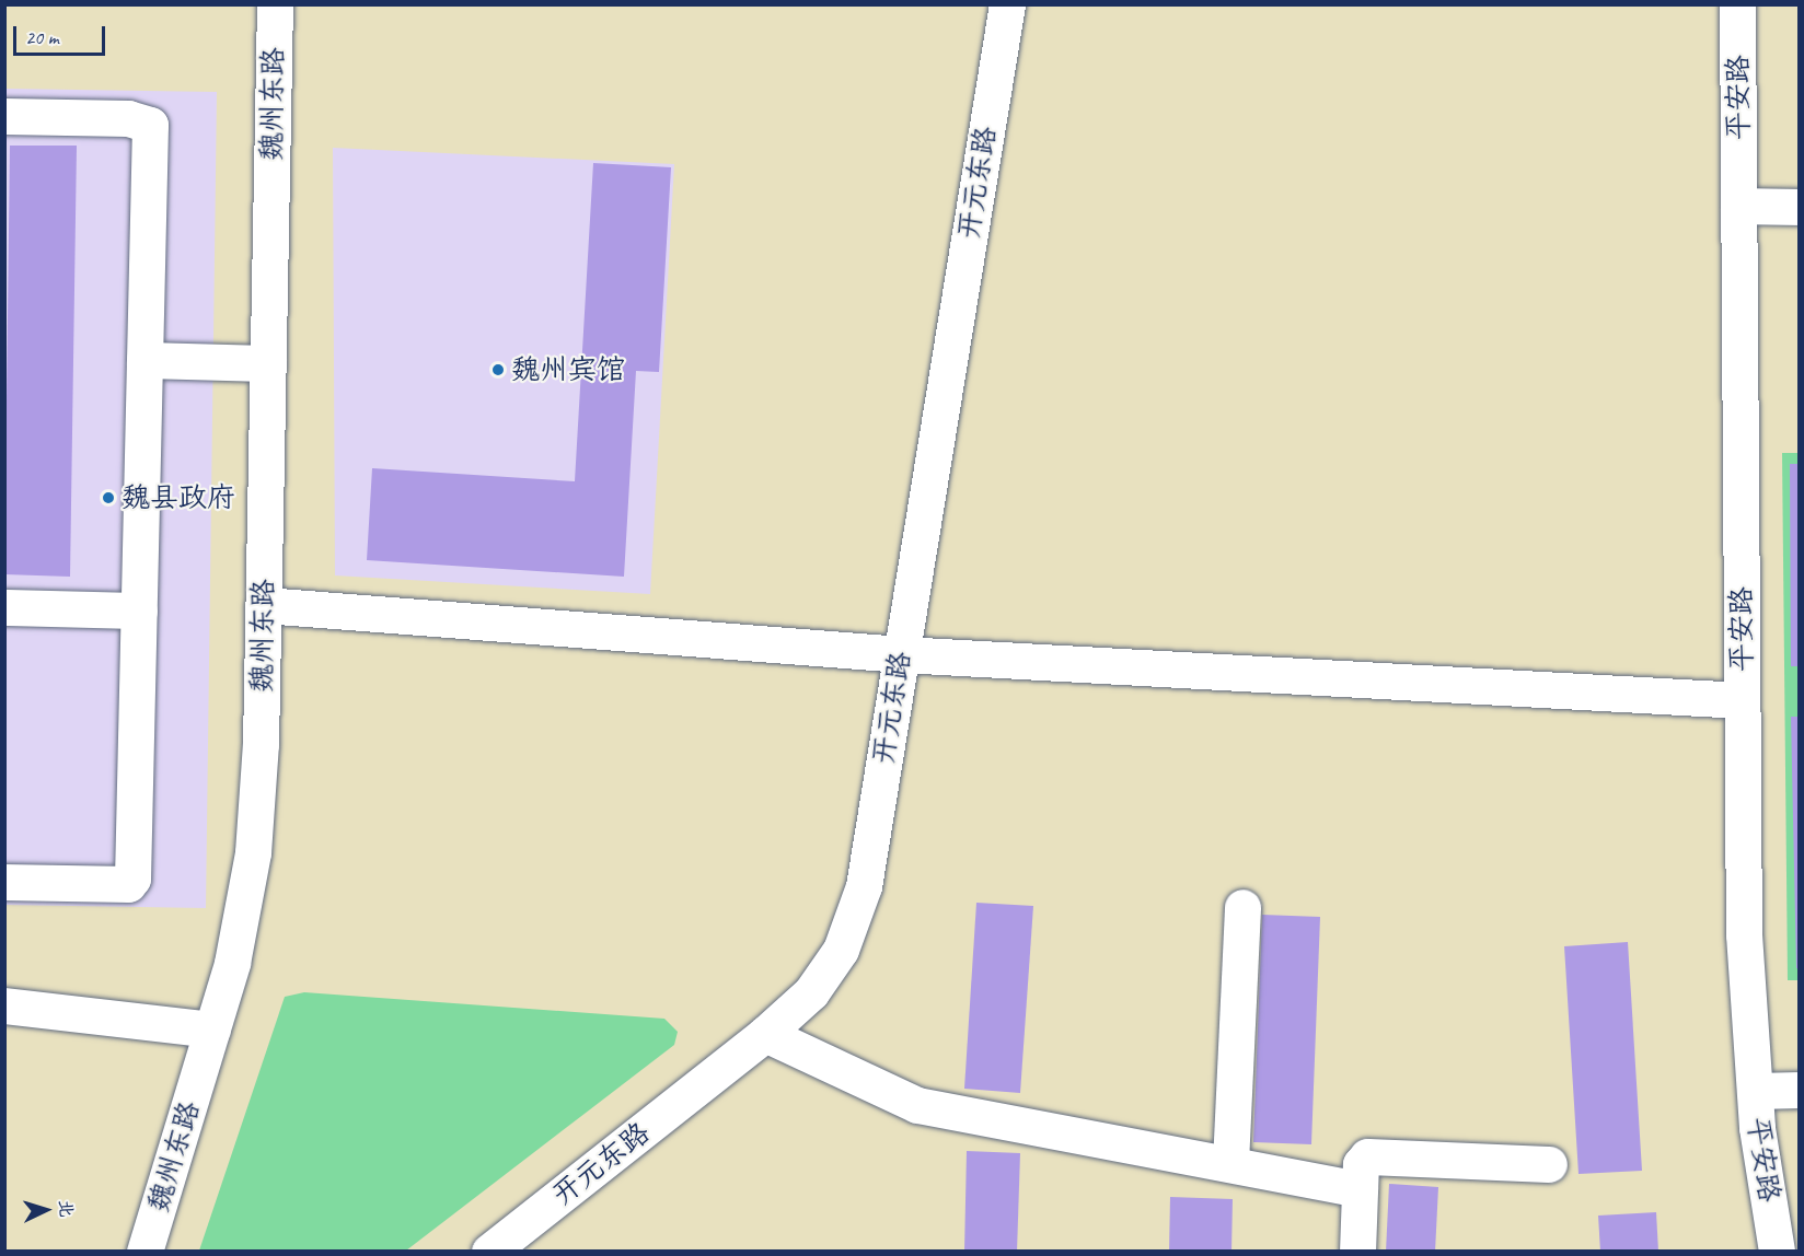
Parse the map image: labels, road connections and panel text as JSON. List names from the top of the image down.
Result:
{
  "streets": {
    "street": ["平安路", "魏州东路", "开元东路"]
  },
  "places": ["魏州宾馆", "魏县政府"],
  "scale_bar": "20 m",
  "north": "right"
}
